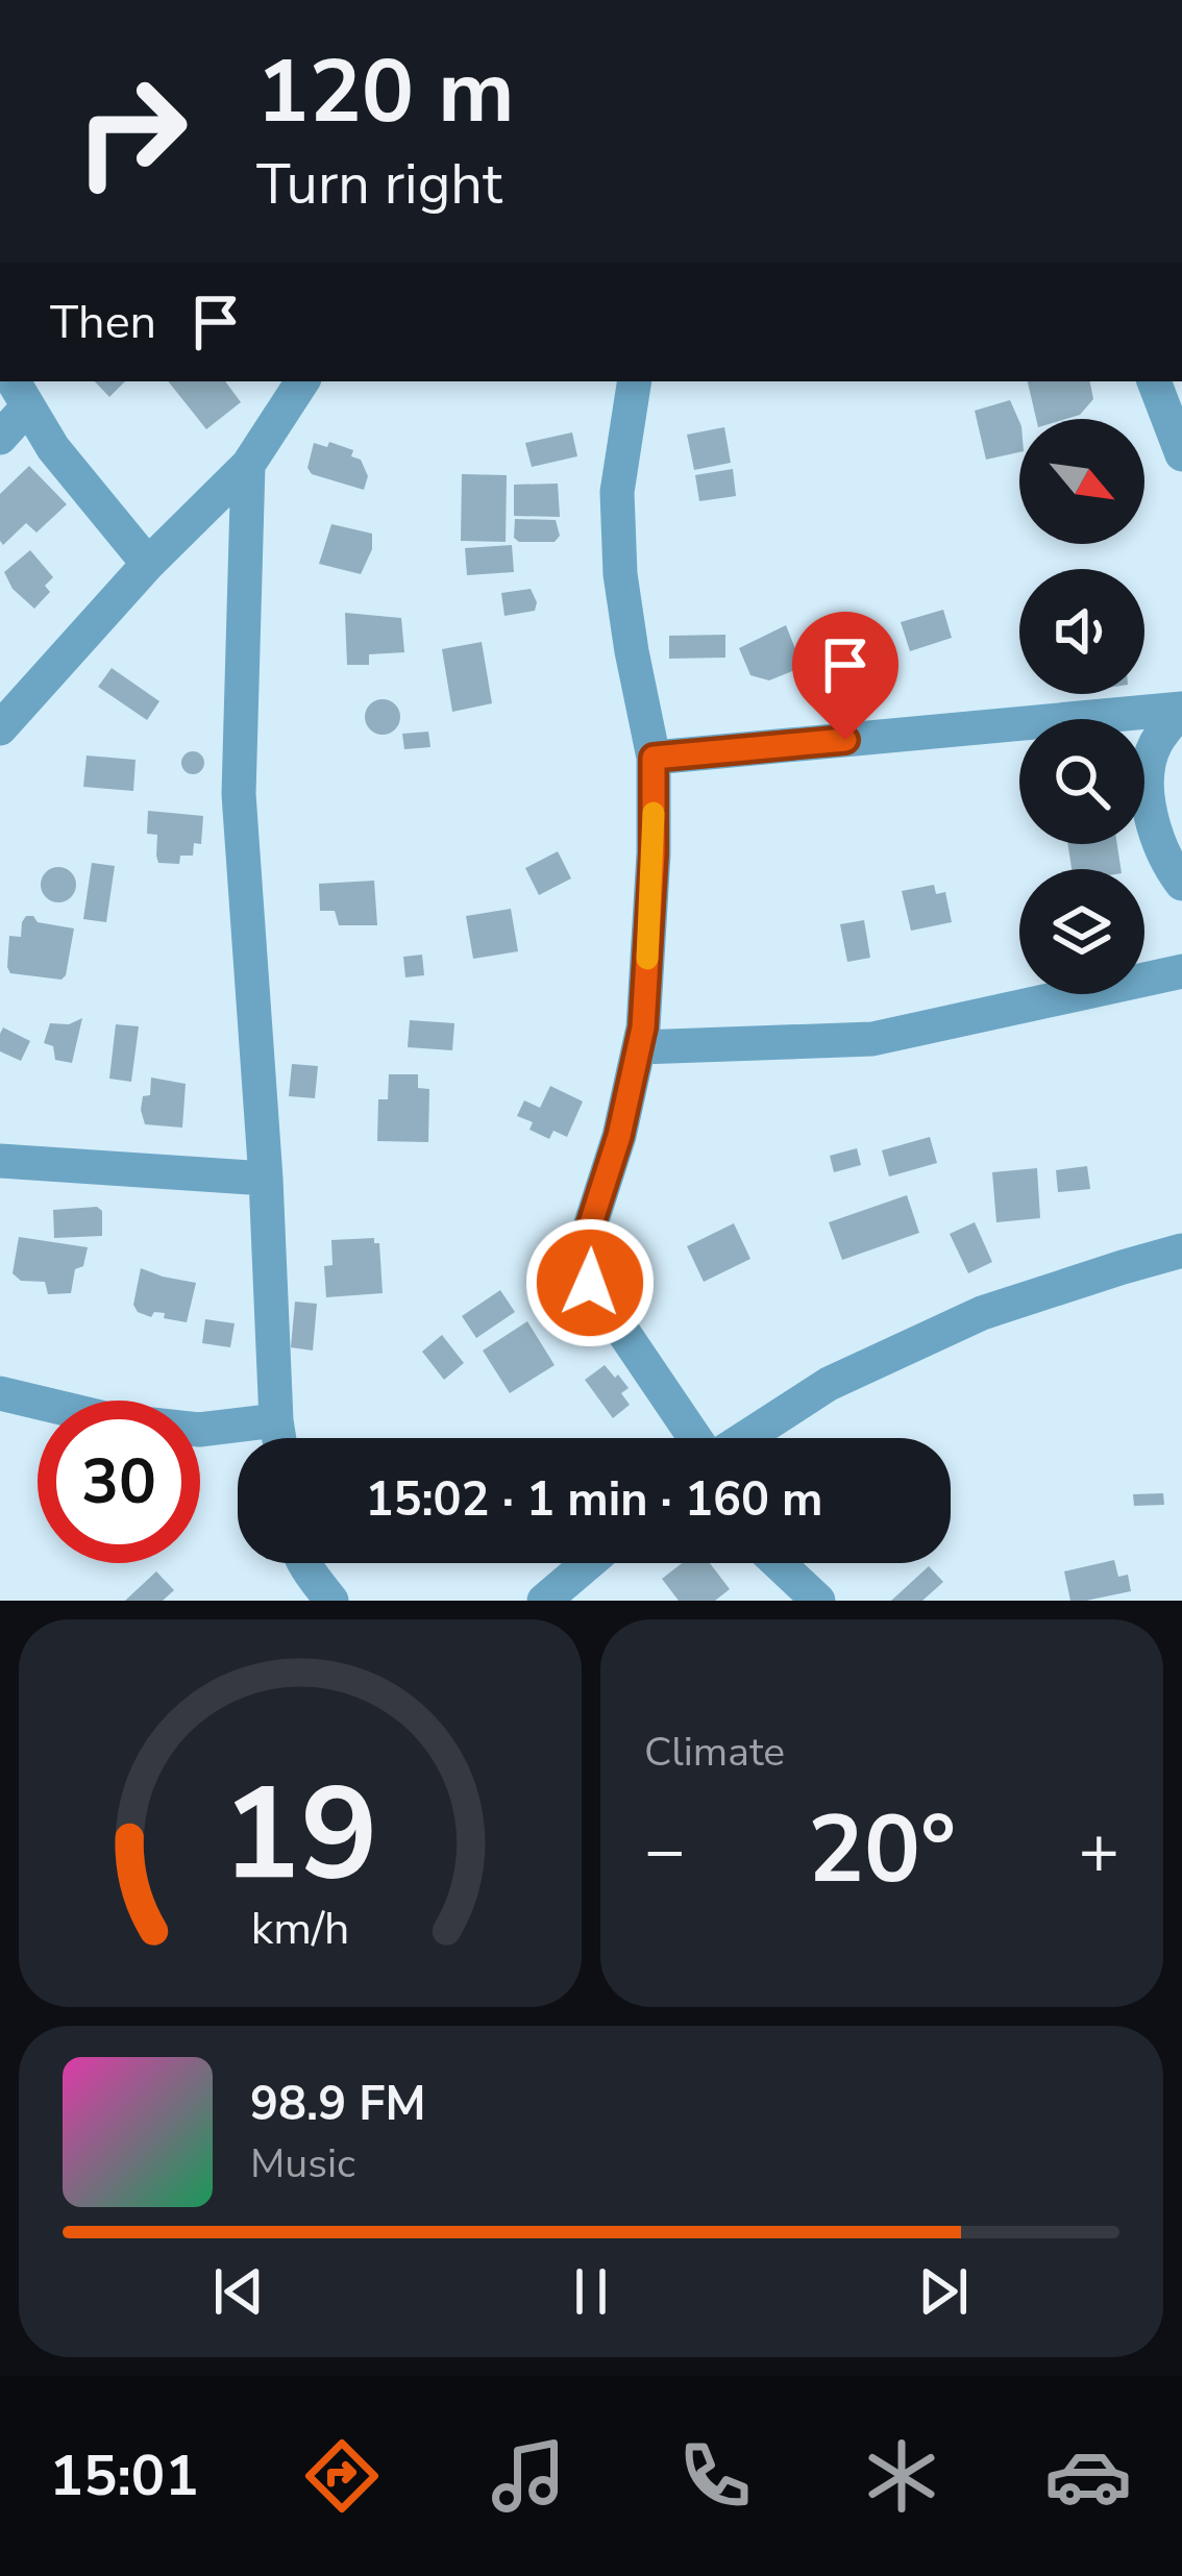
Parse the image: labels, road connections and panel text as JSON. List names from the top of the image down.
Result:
{
  "north": "bottom right",
  "page": {
    "turn": ["120 m", "Turn right"],
    "then": "Then",
    "limit": "30",
    "trip": "15:02 · 1 min · 160 m",
    "tile": "Climate",
    "heat": ["−", "20°", "+"],
    "song": ["98.9 FM", "Music"],
    "tabs": "15:01",
    "gauge": ["19", "km/h"]
  }
}
